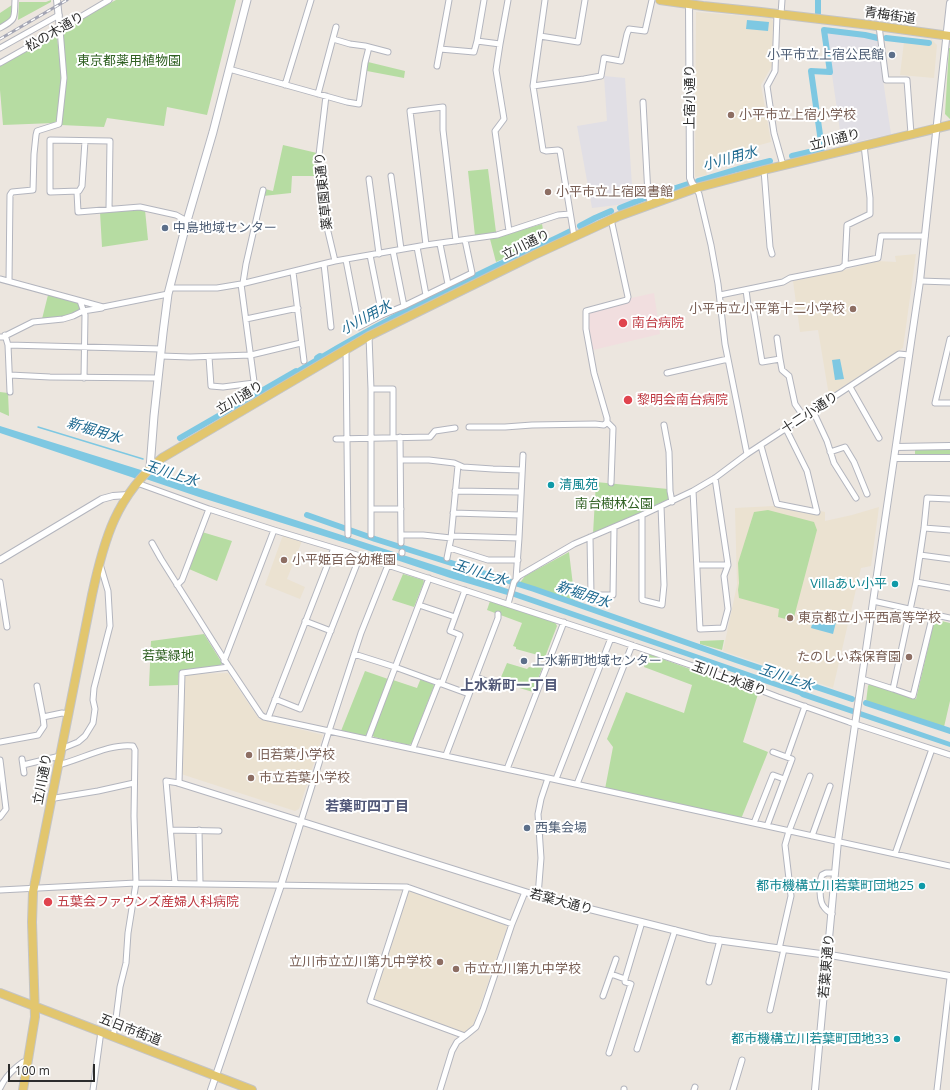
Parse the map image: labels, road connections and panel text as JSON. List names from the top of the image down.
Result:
{
  "streets": {
    "main road": ["青梅街道", "立川通り", "五日市街道"],
    "street": [
      "松の木通り",
      "上宿小通り",
      "薬草園東通り",
      "十二小通り",
      "玉川上水通り",
      "若葉大通り",
      "若葉東通り"
    ]
  },
  "crossings": [
    ["青梅街道", "上宿小通り"],
    ["上宿小通り", "立川通り"],
    ["立川通り", "玉川上水通り"],
    ["立川通り", "五日市街道"],
    ["十二小通り", "若葉東通り"],
    ["玉川上水通り", "若葉東通り"],
    ["若葉大通り", "若葉東通り"]
  ],
  "districts": ["上水新町一丁目", "若葉町四丁目"],
  "water": ["小川用水", "新堀用水", "玉川上水"],
  "parks": ["東京都薬用植物園", "南台樹林公園", "若葉緑地"],
  "places": [
    "小平市立上宿公民館",
    "小平市立上宿小学校",
    "小平市立上宿図書館",
    "中島地域センター",
    "小平市立小平第十二小学校",
    "南台病院",
    "黎明会南台病院",
    "清風苑",
    "小平姫百合幼稚園",
    "Villaあい小平",
    "東京都立小平西高等学校",
    "たのしい森保育園",
    "上水新町地域センター",
    "旧若葉小学校",
    "市立若葉小学校",
    "西集会場",
    "都市機構立川若葉町団地25",
    "五葉会ファウンズ産婦人科病院",
    "立川市立立川第九中学校",
    "市立立川第九中学校",
    "都市機構立川若葉町団地33"
  ],
  "scale_bar": "100 m"
}
